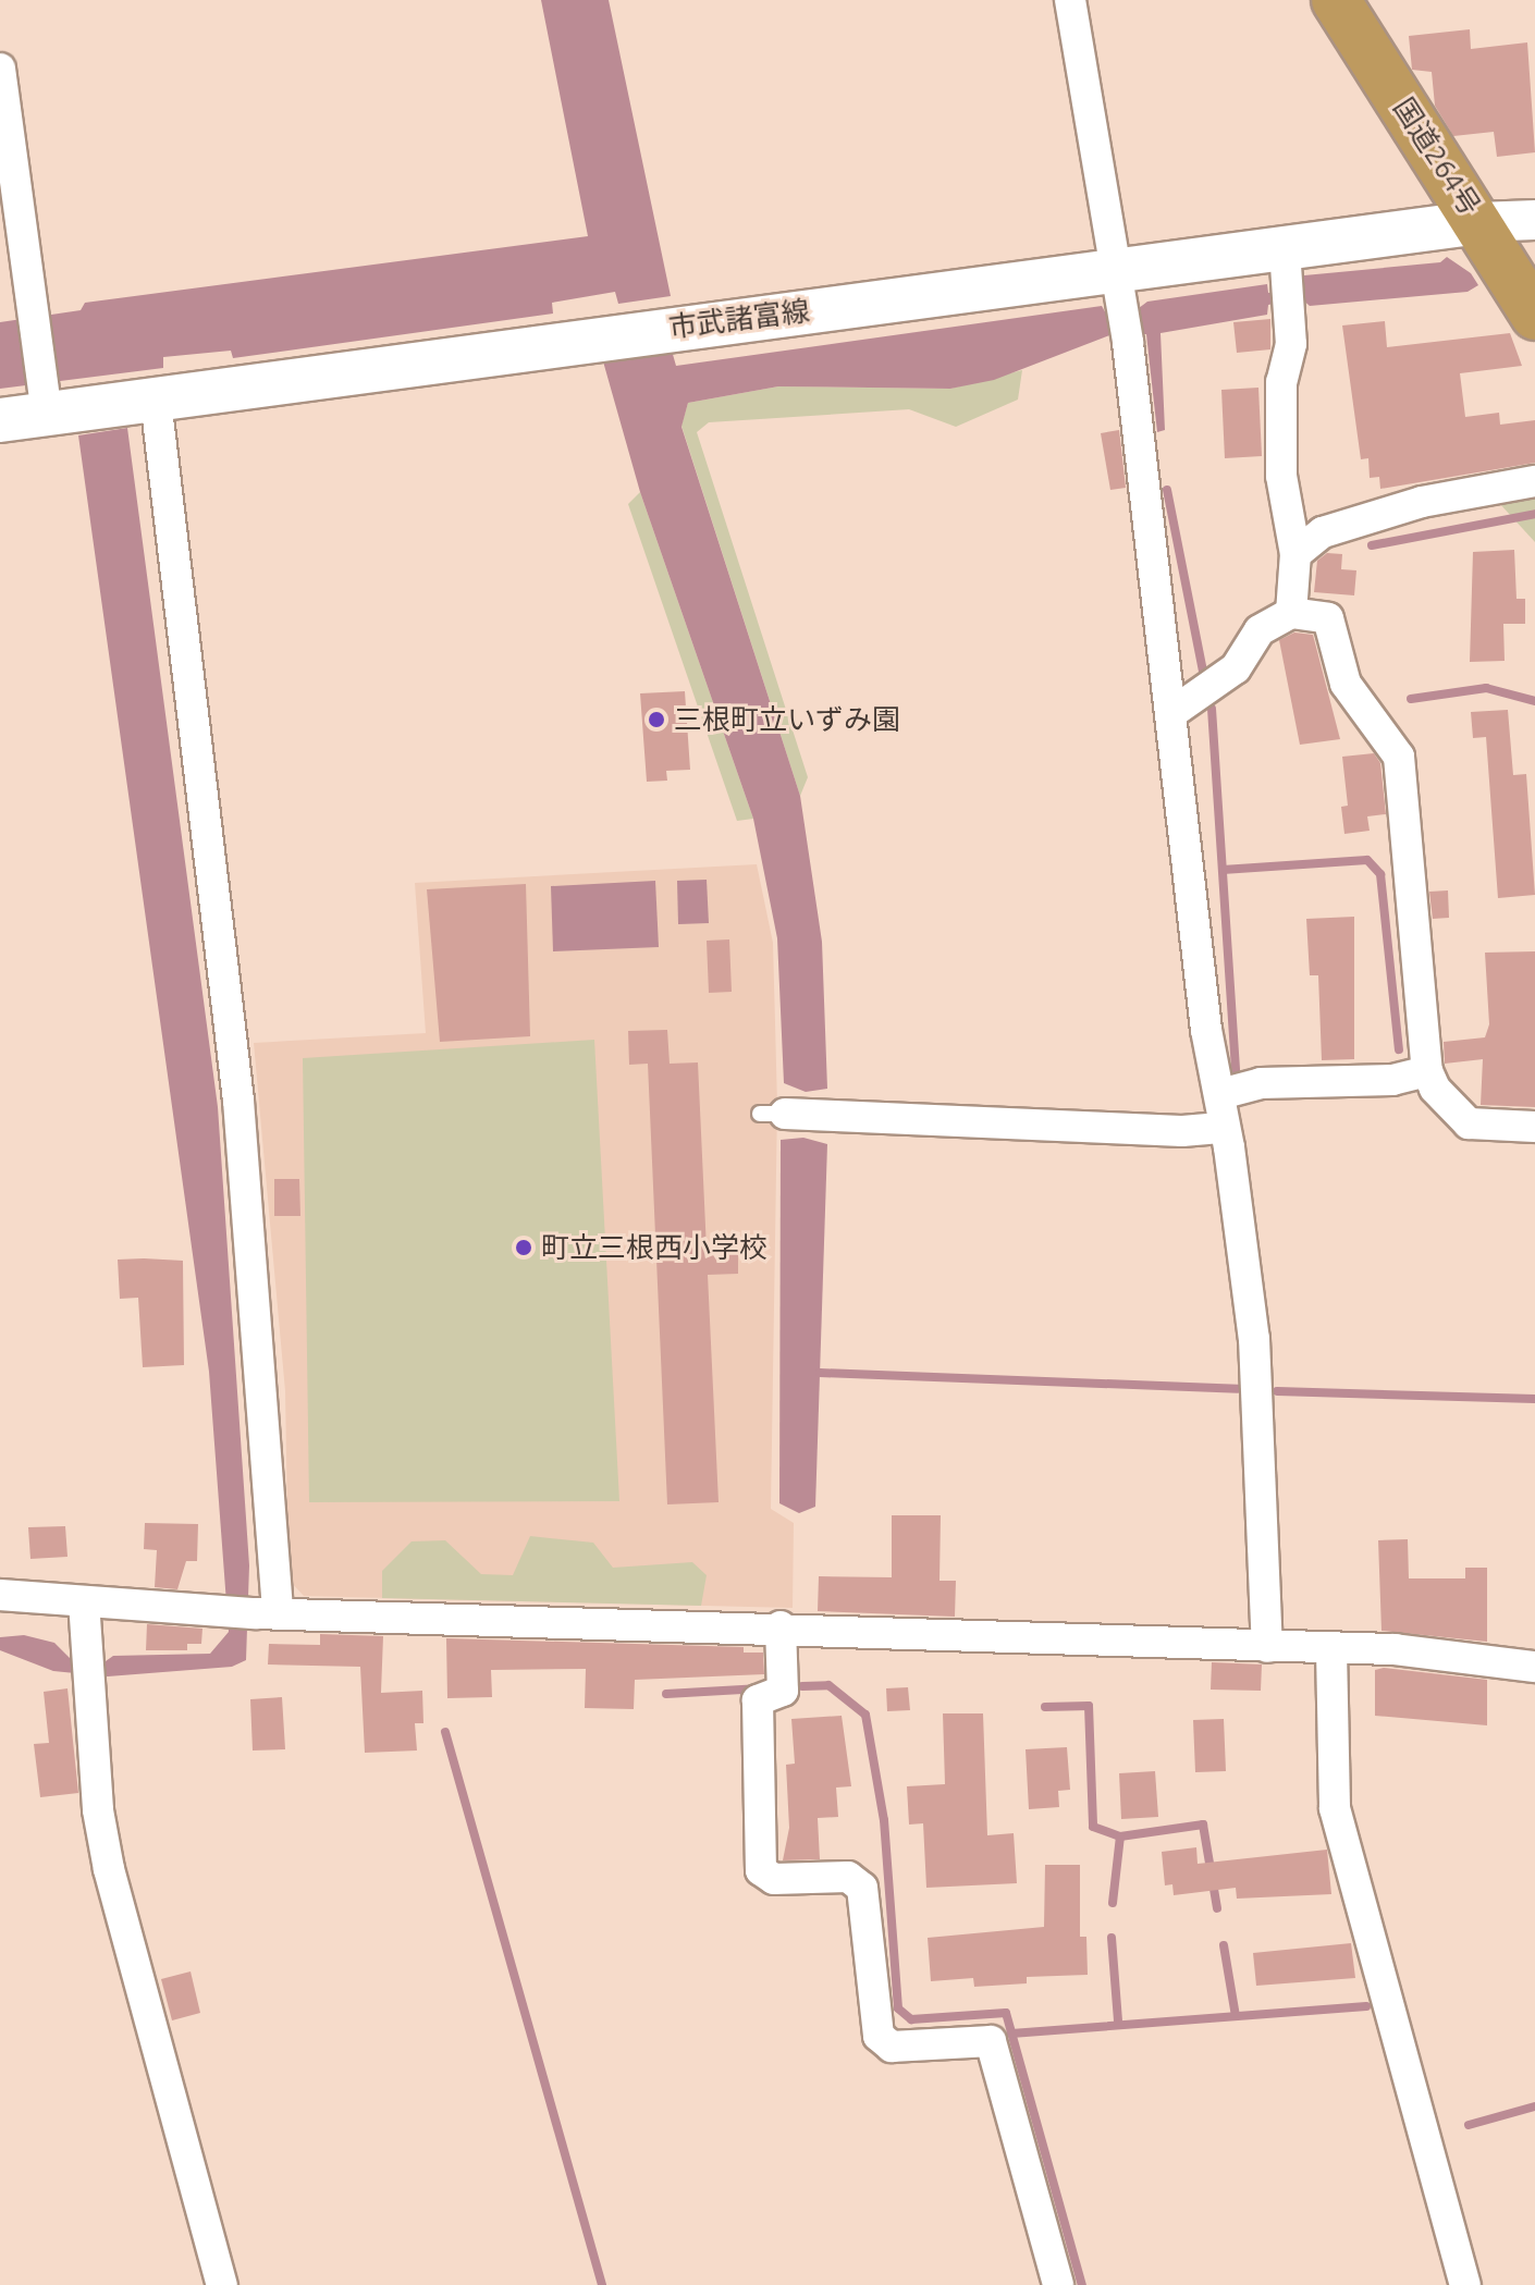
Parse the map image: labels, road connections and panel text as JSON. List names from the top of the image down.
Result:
{
  "streets": {
    "highway": ["国道264号"],
    "main road": ["市武諸富線"]
  },
  "crossings": [
    ["国道264号", "市武諸富線"]
  ],
  "places": ["三根町立いずみ園", "町立三根西小学校"]
}
